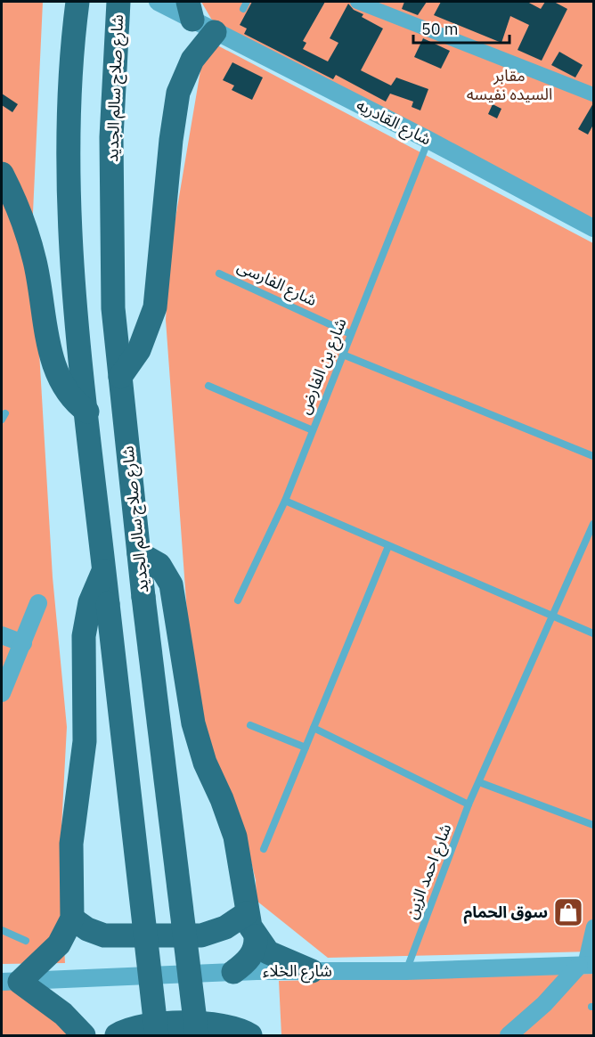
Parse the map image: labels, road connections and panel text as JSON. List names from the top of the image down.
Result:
{
  "streets": {
    "highway": ["شارع صلاح سالم الجديد"],
    "street": ["شارع القادريه", "شارع الخلاء"],
    "lane": ["شارع الفارسى", "شارع بن الفارض", "شارع احمد الزين"]
  },
  "crossings": [
    ["شارع القادريه", "شارع بن الفارض"],
    ["شارع الفارسى", "شارع بن الفارض"],
    ["شارع احمد الزين", "شارع الخلاء"]
  ],
  "parks": ["مقابر السيده نفيسه"],
  "places": {
    "shop": ["سوق الحمام"]
  },
  "scale_bar": "50 m"
}
